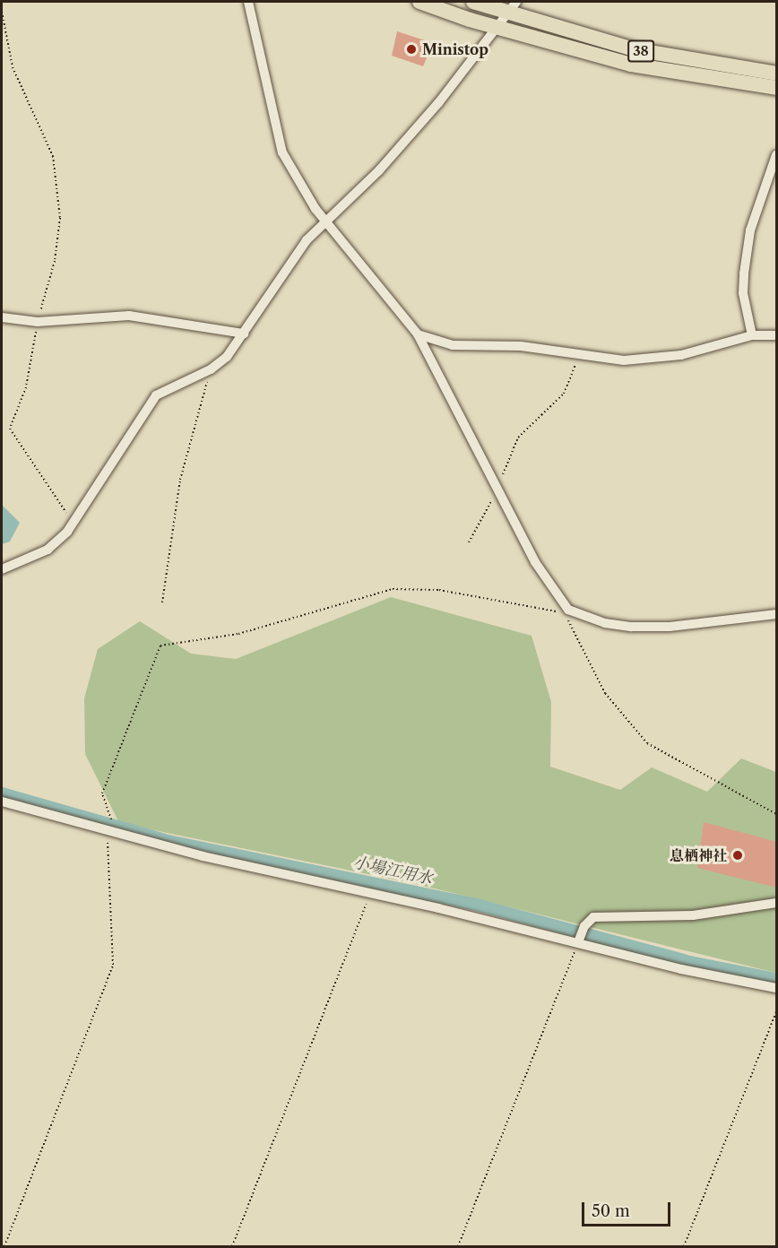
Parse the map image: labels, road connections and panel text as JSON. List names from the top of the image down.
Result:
{
  "streets": {
    "main road": ["38"]
  },
  "water": ["小場江用水"],
  "places": ["Ministop", "息栖神社"],
  "scale_bar": "50 m"
}
